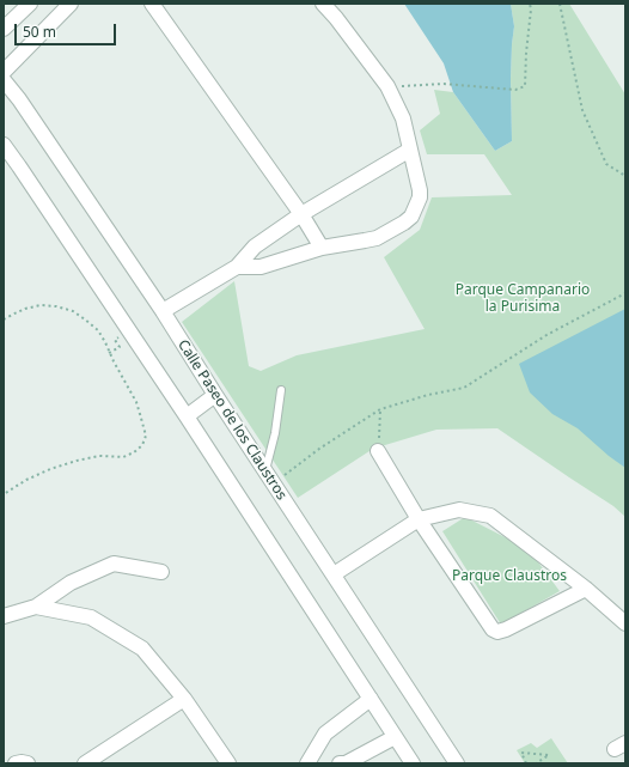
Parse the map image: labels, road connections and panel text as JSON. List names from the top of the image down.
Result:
{
  "streets": {
    "street": ["Calle Paseo de los Claustros"]
  },
  "parks": ["Parque Campanario la Purisima", "Parque Claustros"],
  "scale_bar": "50 m"
}
